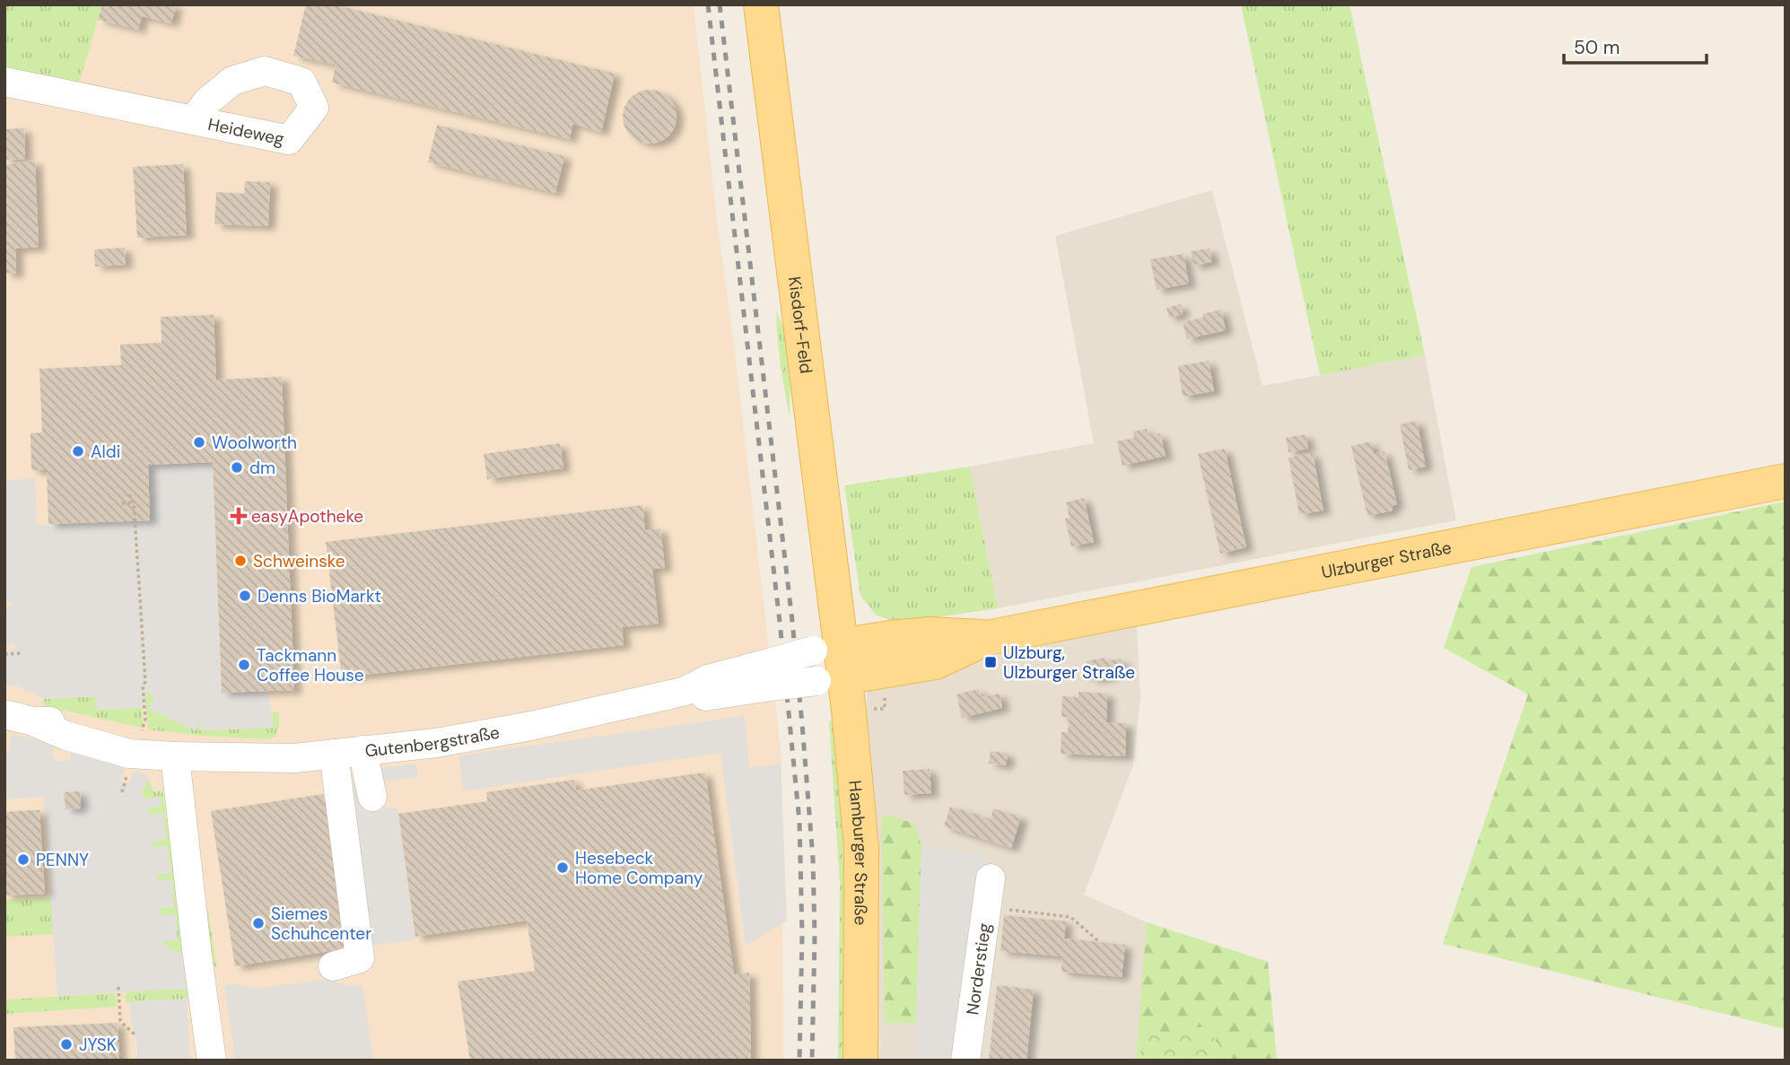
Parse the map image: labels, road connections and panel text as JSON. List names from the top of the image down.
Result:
{
  "streets": {
    "main road": ["Kisdorf-Feld", "Ulzburger Straße", "Hamburger Straße"],
    "street": ["Heideweg", "Gutenbergstraße", "Norderstieg"]
  },
  "crossings": [
    ["Kisdorf-Feld", "Ulzburger Straße"],
    ["Kisdorf-Feld", "Gutenbergstraße"],
    ["Kisdorf-Feld", "Hamburger Straße"],
    ["Ulzburger Straße", "Gutenbergstraße"],
    ["Ulzburger Straße", "Hamburger Straße"],
    ["Gutenbergstraße", "Hamburger Straße"]
  ],
  "places": {
    "other": [
      "Woolworth",
      "Aldi",
      "dm",
      "Schweinske",
      "Denns BioMarkt",
      "Tackmann Coffee House",
      "PENNY",
      "Hesebeck Home Company",
      "Siemes Schuhcenter",
      "JYSK"
    ],
    "health": ["easyApotheke"],
    "transit": ["Ulzburg, Ulzburger Straße"]
  },
  "scale_bar": "50 m"
}
